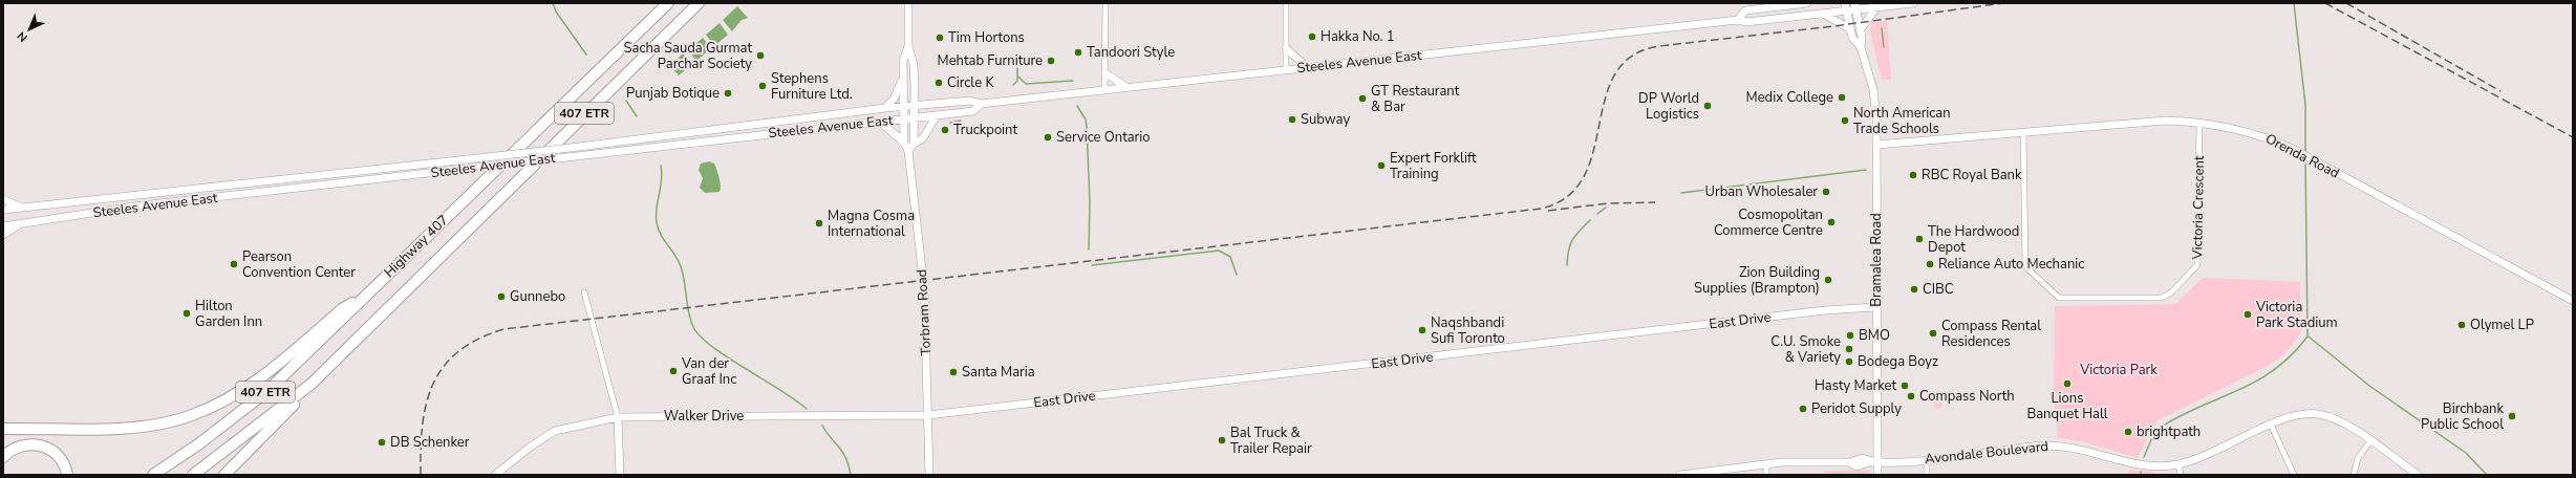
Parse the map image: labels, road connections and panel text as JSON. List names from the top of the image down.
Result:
{
  "streets": {
    "highway": ["407 ETR", "Highway 407"],
    "main road": [
      "Steeles Avenue East",
      "Orenda Road",
      "Bramalea Road",
      "Torbram Road",
      "East Drive",
      "Walker Drive",
      "Avondale Boulevard"
    ],
    "street": ["Victoria Crescent"]
  },
  "crossings": [
    ["Steeles Avenue East", "Bramalea Road"],
    ["Steeles Avenue East", "Torbram Road"],
    ["Orenda Road", "Victoria Crescent"],
    ["Orenda Road", "Bramalea Road"],
    ["Bramalea Road", "East Drive"],
    ["Bramalea Road", "Avondale Boulevard"],
    ["Torbram Road", "East Drive"],
    ["Torbram Road", "Walker Drive"],
    ["East Drive", "Walker Drive"]
  ],
  "parks": ["Victoria Park"],
  "places": [
    "Hakka No. 1",
    "Tim Hortons",
    "Tandoori Style",
    "Sacha Sauda Gurmat Parchar Society",
    "Mehtab Furniture",
    "Circle K",
    "Stephens Furniture Ltd.",
    "Punjab Botique",
    "Medix College",
    "GT Restaurant & Bar",
    "DP World Logistics",
    "Subway",
    "North American Trade Schools",
    "Truckpoint",
    "Service Ontario",
    "Expert Forklift Training",
    "RBC Royal Bank",
    "Urban Wholesaler",
    "Cosmopolitan Commerce Centre",
    "Magna Cosma International",
    "The Hardwood Depot",
    "Pearson Convention Center",
    "Reliance Auto Mechanic",
    "Zion Building Supplies (Brampton)",
    "CIBC",
    "Gunnebo",
    "Hilton Garden Inn",
    "Victoria Park Stadium",
    "Olymel LP",
    "Naqshbandi Sufi Toronto",
    "Compass Rental Residences",
    "BMO",
    "C.U. Smoke & Variety",
    "Bodega Boyz",
    "Van der Graaf Inc",
    "Santa Maria",
    "Lions Banquet Hall",
    "Hasty Market",
    "Compass North",
    "Peridot Supply",
    "Birchbank Public School",
    "brightpath",
    "Bal Truck & Trailer Repair",
    "DB Schenker"
  ],
  "north": "bottom left"
}
